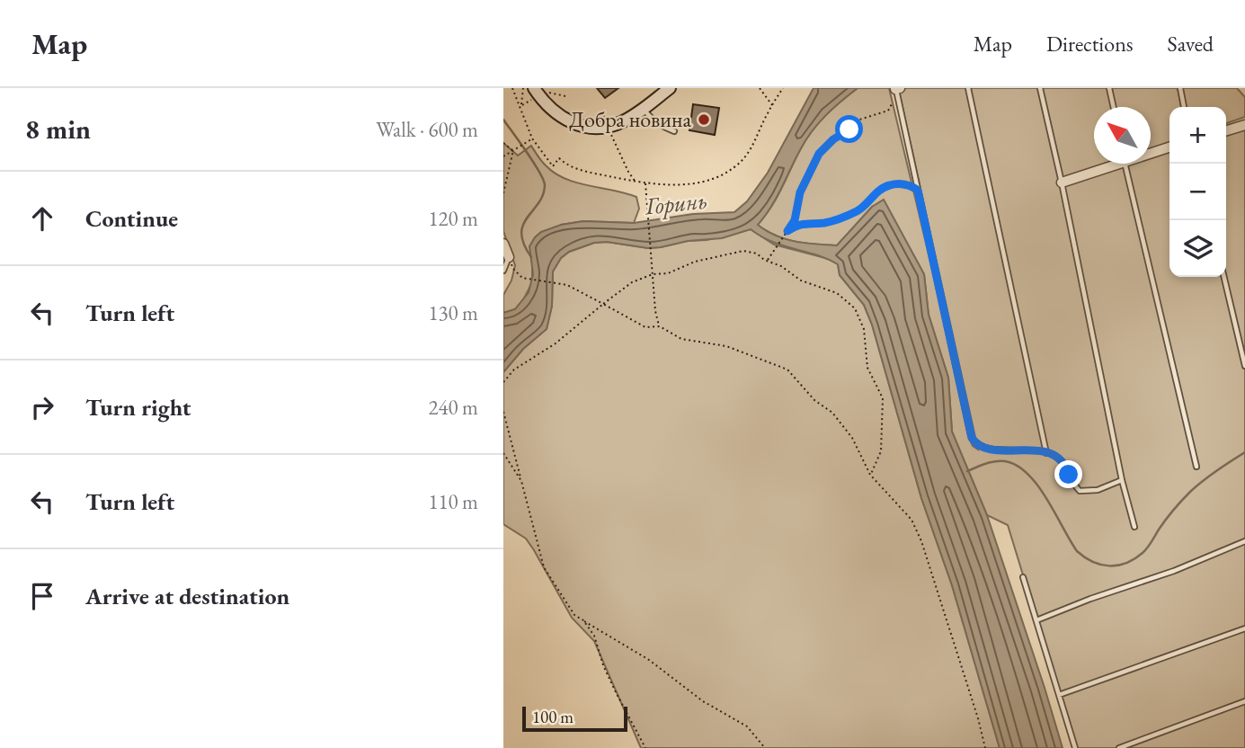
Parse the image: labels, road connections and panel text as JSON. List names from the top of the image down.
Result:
{
  "water": ["Горинь"],
  "places": ["Добра новина"],
  "scale_bar": "100 m",
  "north": "top left",
  "page": {
    "header": "Map",
    "nav": ["Map", "Directions", "Saved"],
    "heading": ["8 min", "Walk · 600 m"],
    "map_buttons": ["+", "−"],
    "list": [
      ["Continue", "120 m"],
      ["Turn left", "130 m"],
      ["Turn right", "240 m"],
      ["Turn left", "110 m"],
      "Arrive at destination"
    ],
    "scale": "100 m"
  }
}
